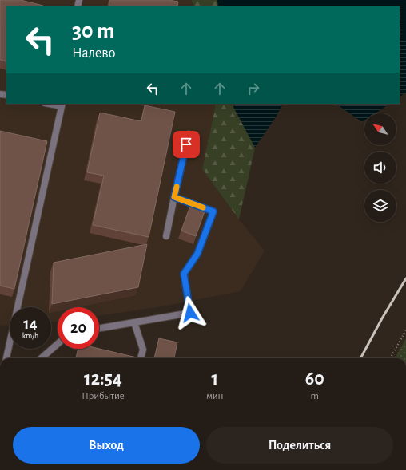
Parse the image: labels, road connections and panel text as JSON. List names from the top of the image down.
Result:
{
  "north": "top left",
  "page": {
    "turn": ["30 m", "Налево"],
    "speed": "14 km/h",
    "limit": "20",
    "eta": [
      "12:54",
      "Прибытие",
      "1",
      "мин",
      "60",
      "m"
    ],
    "buttons": ["Выход", "Поделиться"]
  }
}
